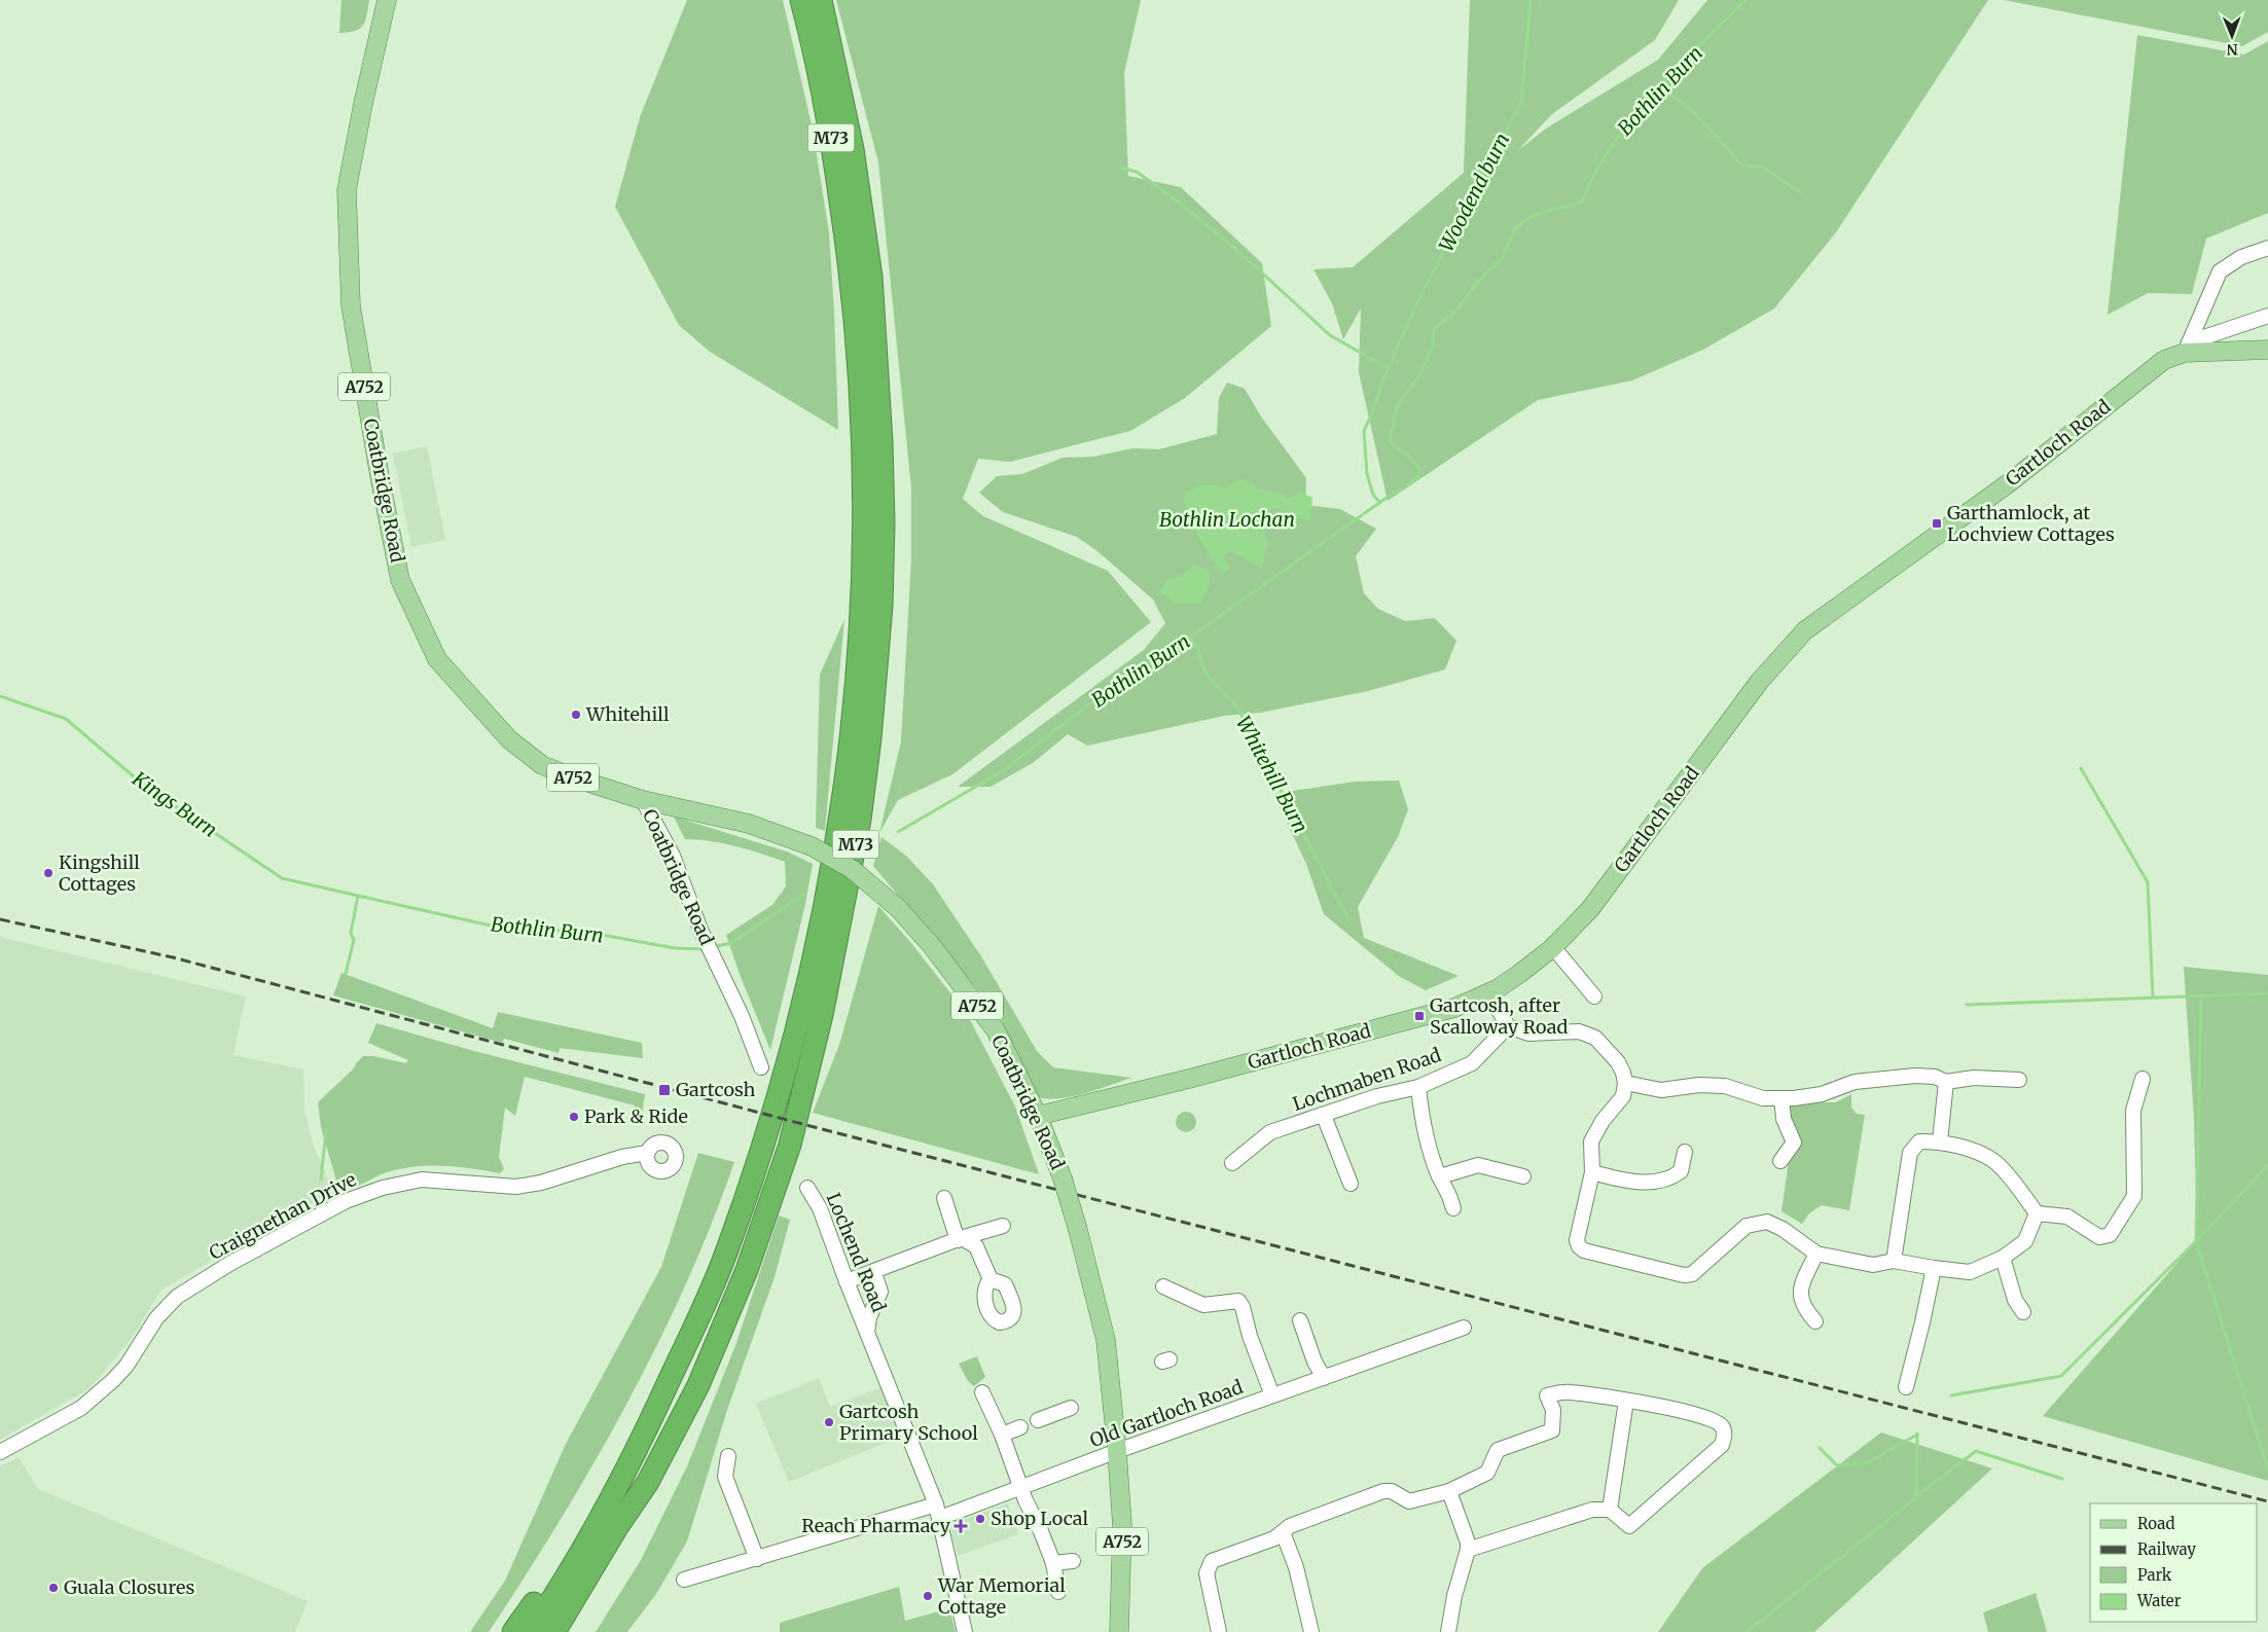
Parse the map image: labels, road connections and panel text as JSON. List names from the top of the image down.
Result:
{
  "streets": {
    "highway": ["M73"],
    "main road": ["A752", "Gartloch Road", "Coatbridge Road"],
    "street": [
      "Lochmaben Road",
      "Craignethan Drive",
      "Lochend Road",
      "Old Gartloch Road"
    ]
  },
  "crossings": [
    ["A752", "Coatbridge Road"],
    ["A752", "Old Gartloch Road"],
    ["Gartloch Road", "Coatbridge Road"],
    ["Coatbridge Road", "Old Gartloch Road"],
    ["Lochend Road", "Old Gartloch Road"]
  ],
  "water": [
    "Bothlin Burn",
    "Woodend burn",
    "Bothlin Lochan",
    "Whitehill Burn",
    "Kings Burn"
  ],
  "places": {
    "transit": ["Garthamlock, at Lochview Cottages", "Gartcosh, after Scalloway Road", "Gartcosh"],
    "other": [
      "Whitehill",
      "Kingshill Cottages",
      "Park & Ride",
      "Gartcosh Primary School",
      "Shop Local",
      "Guala Closures",
      "War Memorial Cottage"
    ],
    "health": ["Reach Pharmacy"]
  },
  "legend": [
    "Road",
    "Railway",
    "Park",
    "Water"
  ],
  "north": "bottom"
}
